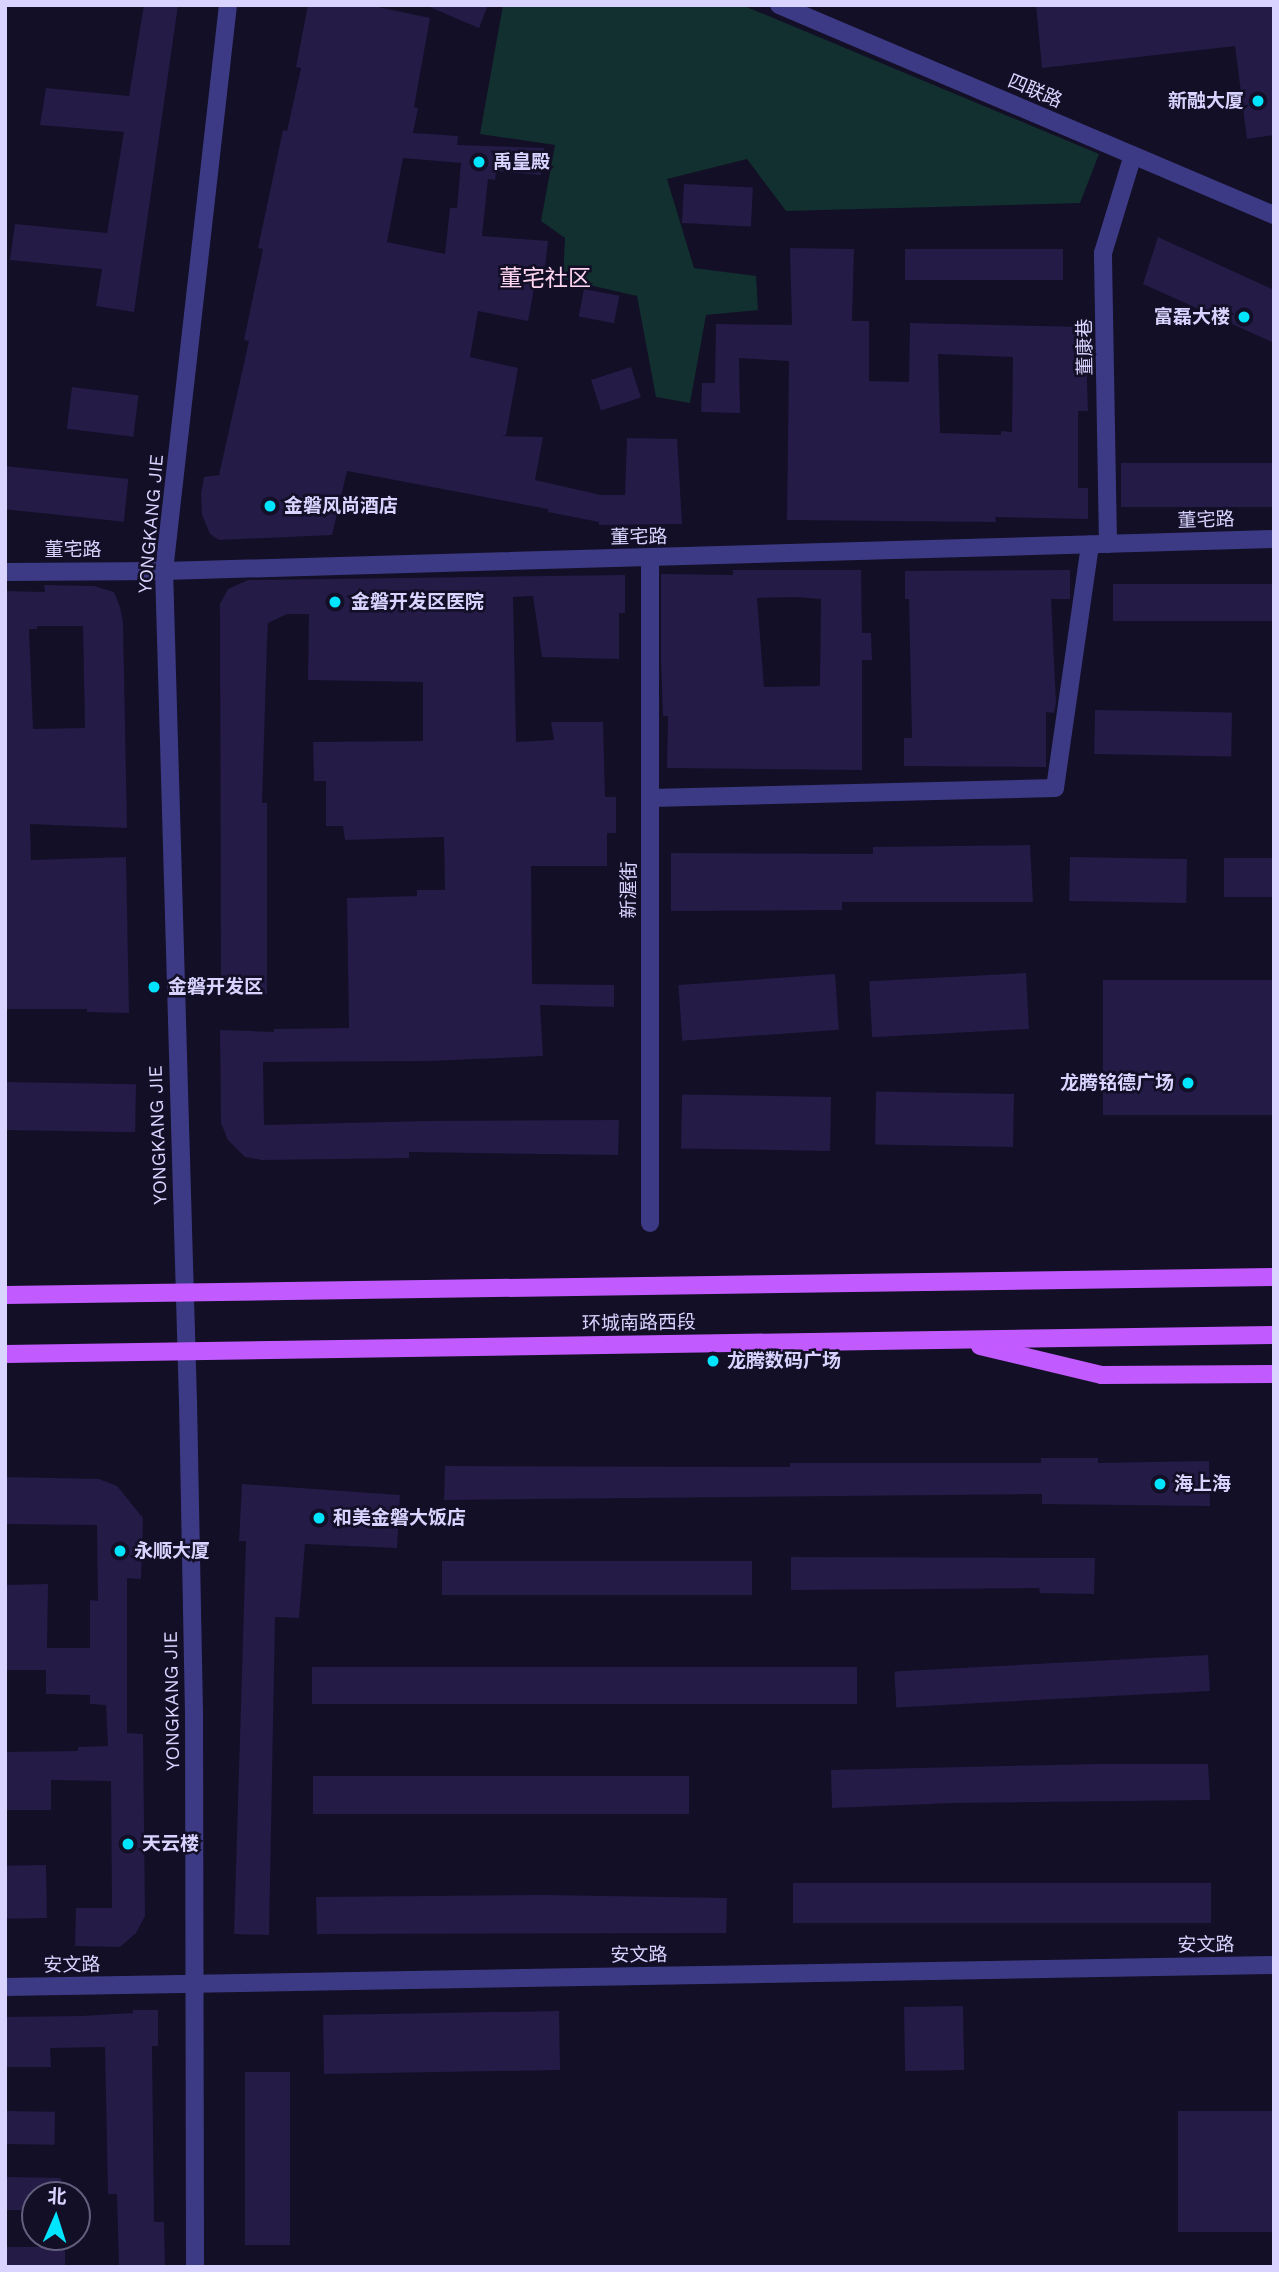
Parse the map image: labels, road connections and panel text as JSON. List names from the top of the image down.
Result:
{
  "streets": {
    "main road": ["环城南路西段"],
    "street": [
      "四联路",
      "董康巷",
      "董宅路",
      "YONGKANG JIE",
      "新渥街",
      "安文路"
    ]
  },
  "crossings": [
    ["四联路", "董康巷"],
    ["董康巷", "董宅路"],
    ["董宅路", "YONGKANG JIE"],
    ["董宅路", "新渥街"],
    ["YONGKANG JIE", "环城南路西段"],
    ["YONGKANG JIE", "安文路"]
  ],
  "districts": ["董宅社区"],
  "places": [
    "新融大厦",
    "禹皇殿",
    "富磊大楼",
    "金磐风尚酒店",
    "金磐开发区医院",
    "金磐开发区",
    "龙腾铭德广场",
    "龙腾数码广场",
    "海上海",
    "和美金磐大饭店",
    "永顺大厦",
    "天云楼"
  ],
  "north": "top"
}
